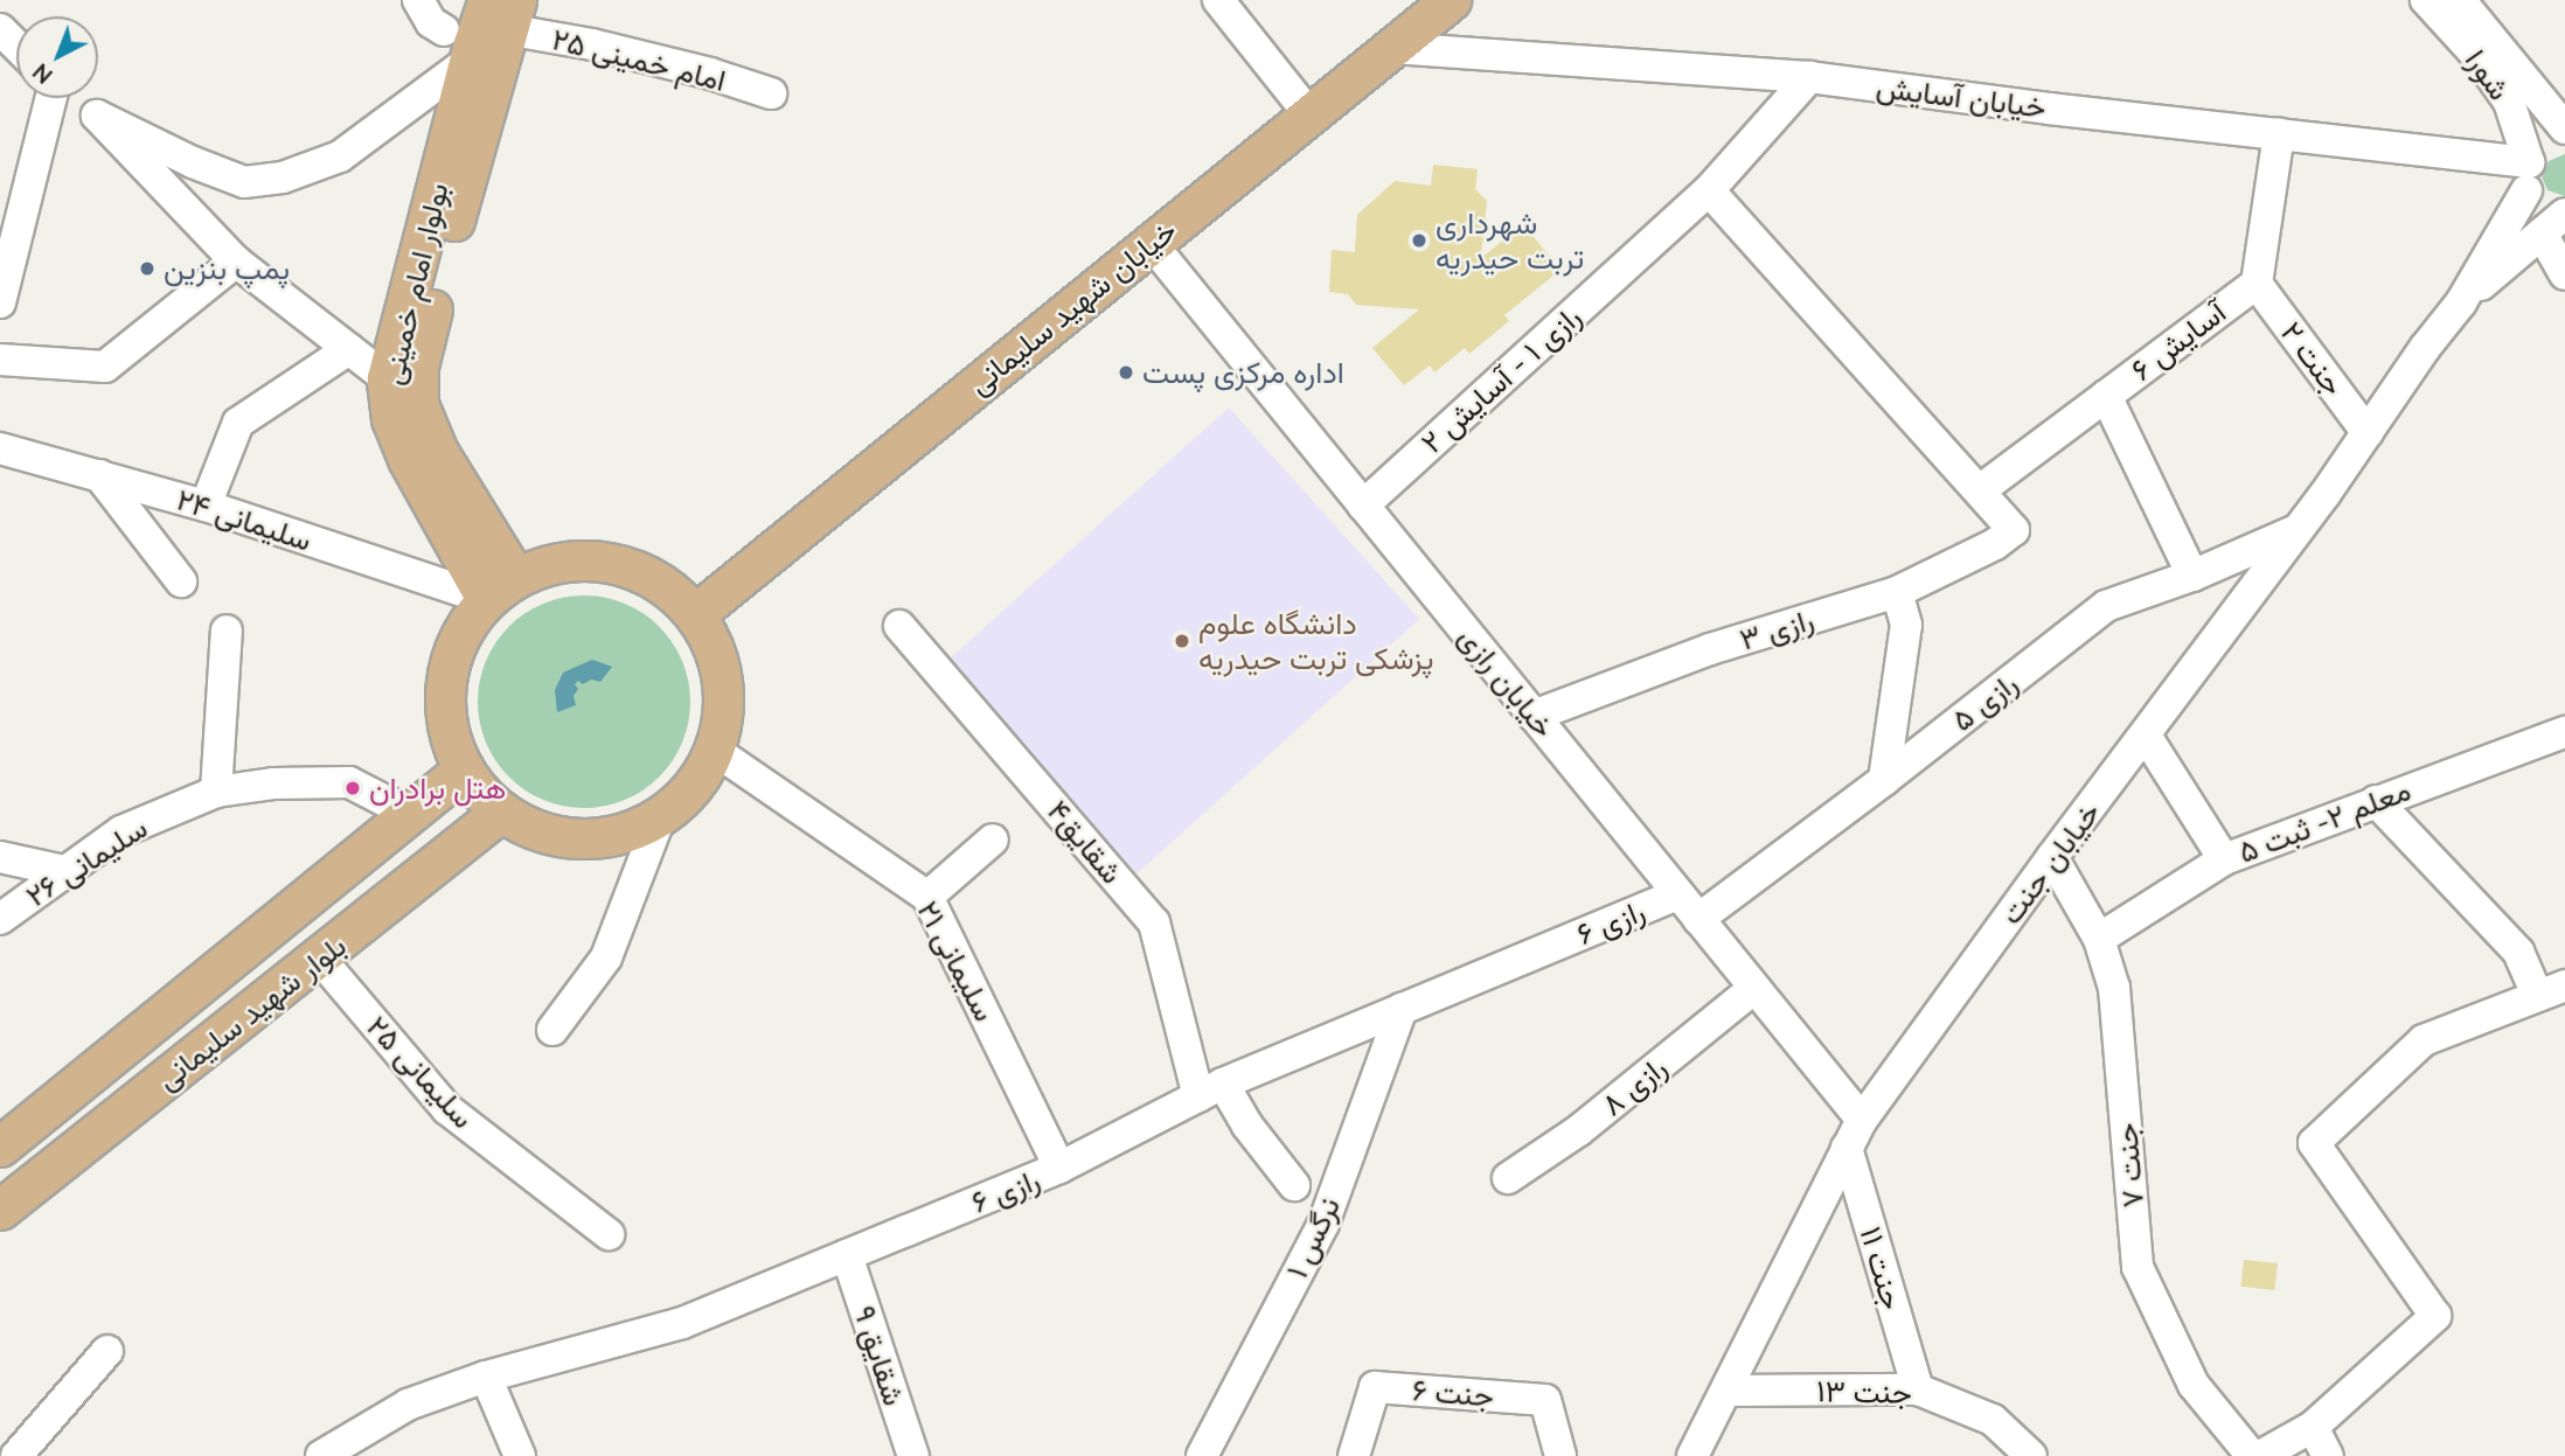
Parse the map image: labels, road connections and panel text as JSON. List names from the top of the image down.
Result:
{
  "streets": {
    "main road": ["بولوار امام خمینی", "خیابان شهید سلیمانی", "بلوار شهید سلیمانی"],
    "street": [
      "امام خمینی ۲۵",
      "شورا",
      "خیابان آسایش",
      "آسایش ۶",
      "جنت ۲",
      "رازی ۱ - آسایش ۲",
      "سلیمانی ۲۴",
      "رازی ۳",
      "خیابان رازی",
      "رازی ۵",
      "معلم ۲- ثبت ۵",
      "شقایق۴",
      "سلیمانی ۲۶",
      "خیابان جنت",
      "رازی ۶",
      "سلیمانی ۲۱",
      "سلیمانی ۲۵",
      "رازی ۸",
      "جنت ۷",
      "نرگس ۱",
      "جنت ۱۱",
      "شقایق ۹",
      "جنت ۱۳",
      "جنت ۶"
    ]
  },
  "crossings": [
    ["امام خمینی ۲۵", "بولوار امام خمینی"],
    ["شورا", "خیابان آسایش"],
    ["شورا", "خیابان جنت"],
    ["خیابان آسایش", "خیابان شهید سلیمانی"],
    ["خیابان آسایش", "آسایش ۶"],
    ["خیابان آسایش", "رازی ۱ - آسایش ۲"],
    ["خیابان آسایش", "خیابان جنت"],
    ["بولوار امام خمینی", "خیابان شهید سلیمانی"],
    ["بولوار امام خمینی", "سلیمانی ۲۴"],
    ["بولوار امام خمینی", "سلیمانی ۲۱"],
    ["بولوار امام خمینی", "بلوار شهید سلیمانی"],
    ["خیابان شهید سلیمانی", "سلیمانی ۲۴"],
    ["خیابان شهید سلیمانی", "خیابان رازی"],
    ["خیابان شهید سلیمانی", "سلیمانی ۲۱"],
    ["خیابان شهید سلیمانی", "بلوار شهید سلیمانی"],
    ["آسایش ۶", "جنت ۲"],
    ["آسایش ۶", "رازی ۳"],
    ["جنت ۲", "خیابان جنت"],
    ["رازی ۱ - آسایش ۲", "خیابان رازی"],
    ["سلیمانی ۲۴", "سلیمانی ۲۱"],
    ["سلیمانی ۲۴", "بلوار شهید سلیمانی"],
    ["رازی ۳", "خیابان رازی"],
    ["خیابان رازی", "رازی ۵"],
    ["خیابان رازی", "خیابان جنت"],
    ["خیابان رازی", "رازی ۶"],
    ["خیابان رازی", "رازی ۸"],
    ["رازی ۵", "خیابان جنت"],
    ["معلم ۲- ثبت ۵", "جنت ۷"],
    ["شقایق۴", "رازی ۶"],
    ["سلیمانی ۲۶", "بلوار شهید سلیمانی"],
    ["خیابان جنت", "جنت ۷"],
    ["خیابان جنت", "جنت ۱۱"],
    ["خیابان جنت", "جنت ۱۳"],
    ["رازی ۶", "سلیمانی ۲۱"],
    ["رازی ۶", "نرگس ۱"],
    ["رازی ۶", "شقایق ۹"],
    ["سلیمانی ۲۱", "بلوار شهید سلیمانی"],
    ["بلوار شهید سلیمانی", "سلیمانی ۲۵"],
    ["جنت ۱۱", "جنت ۱۳"]
  ],
  "places": [
    "شهرداری تربت حیدریه",
    "پمپ بنزین",
    "اداره مرکزی پست",
    "دانشگاه علوم پزشکی تربت حیدریه",
    "هتل برادران"
  ],
  "north": "bottom left"
}
